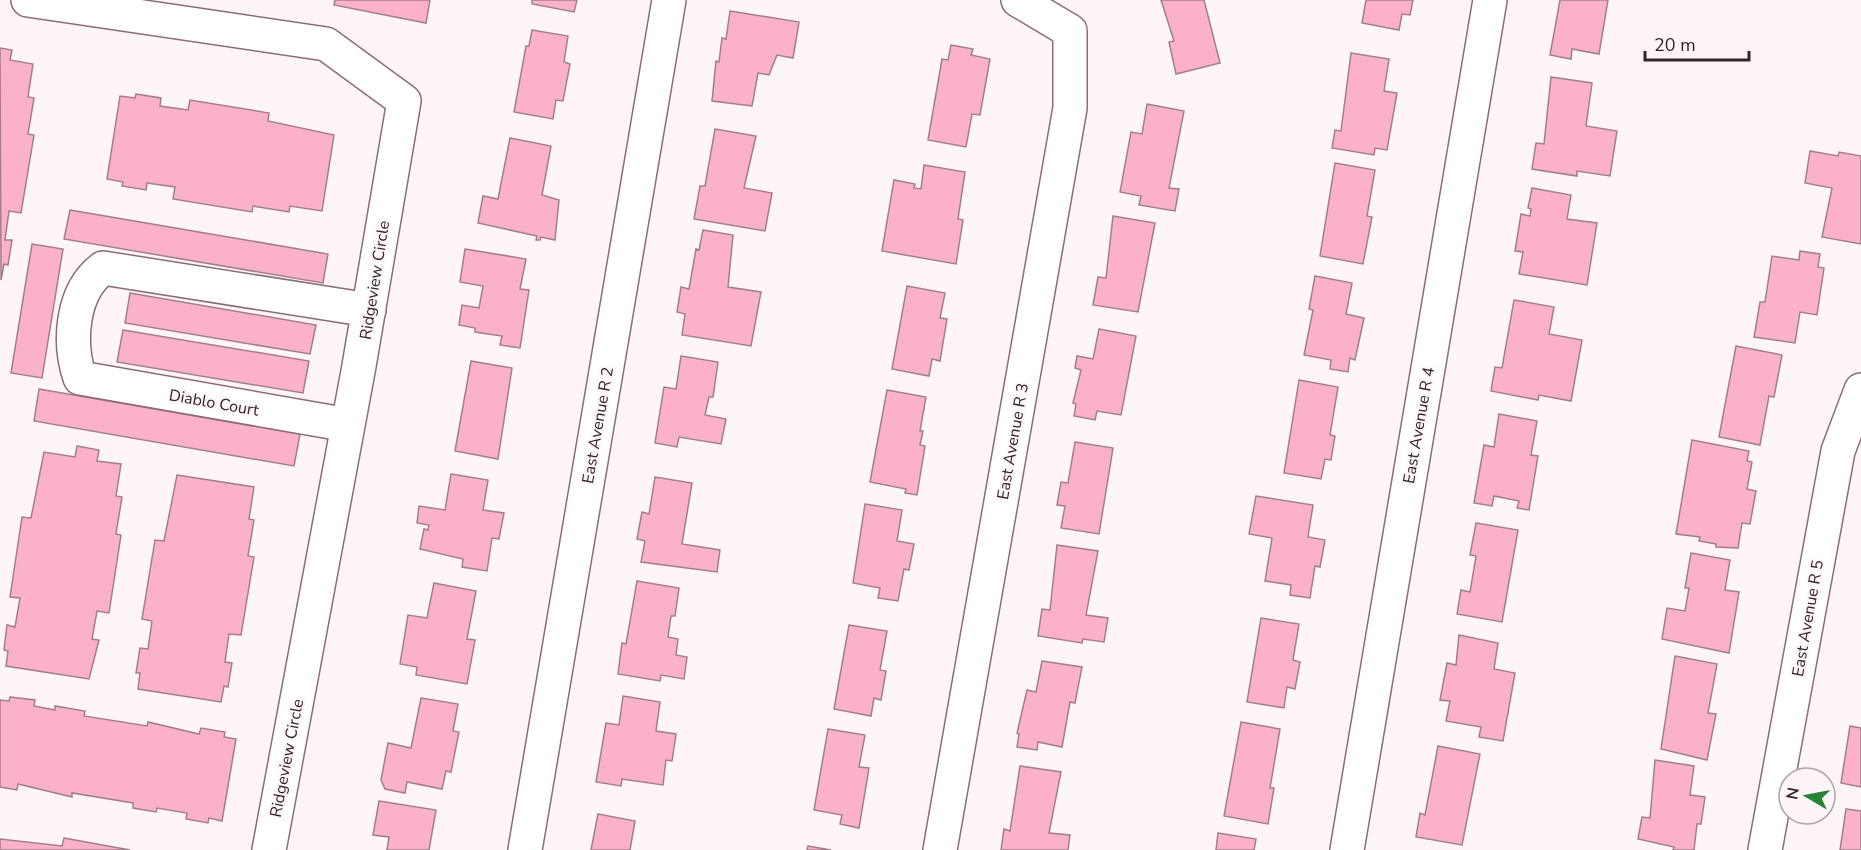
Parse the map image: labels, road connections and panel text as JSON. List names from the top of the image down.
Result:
{
  "streets": {
    "street": [
      "Ridgeview Circle",
      "Diablo Court",
      "East Avenue R 2",
      "East Avenue R 4",
      "East Avenue R 3",
      "East Avenue R 5"
    ]
  },
  "crossings": [
    ["Ridgeview Circle", "Diablo Court"]
  ],
  "scale_bar": "20 m",
  "north": "left"
}
